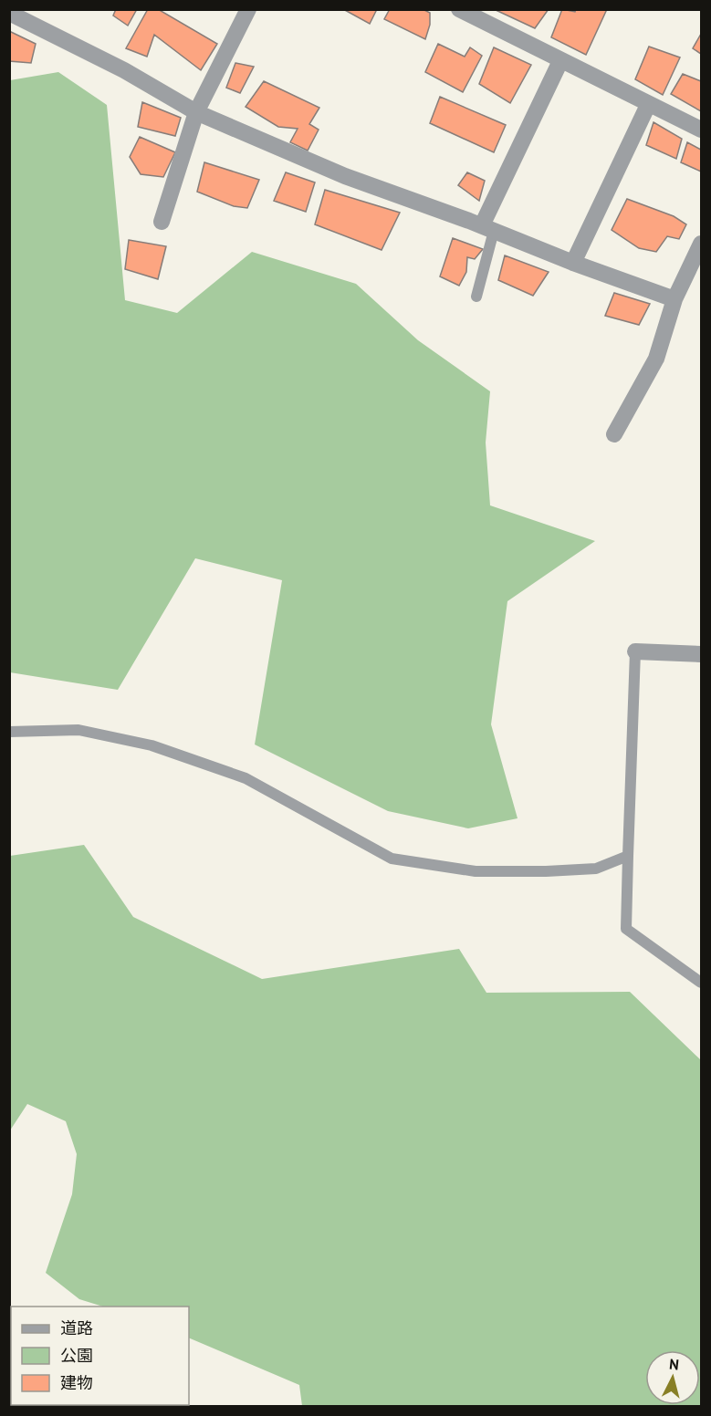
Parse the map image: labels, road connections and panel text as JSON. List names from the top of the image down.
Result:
{
  "legend": ["道路", "公園", "建物"],
  "north": "top"
}
